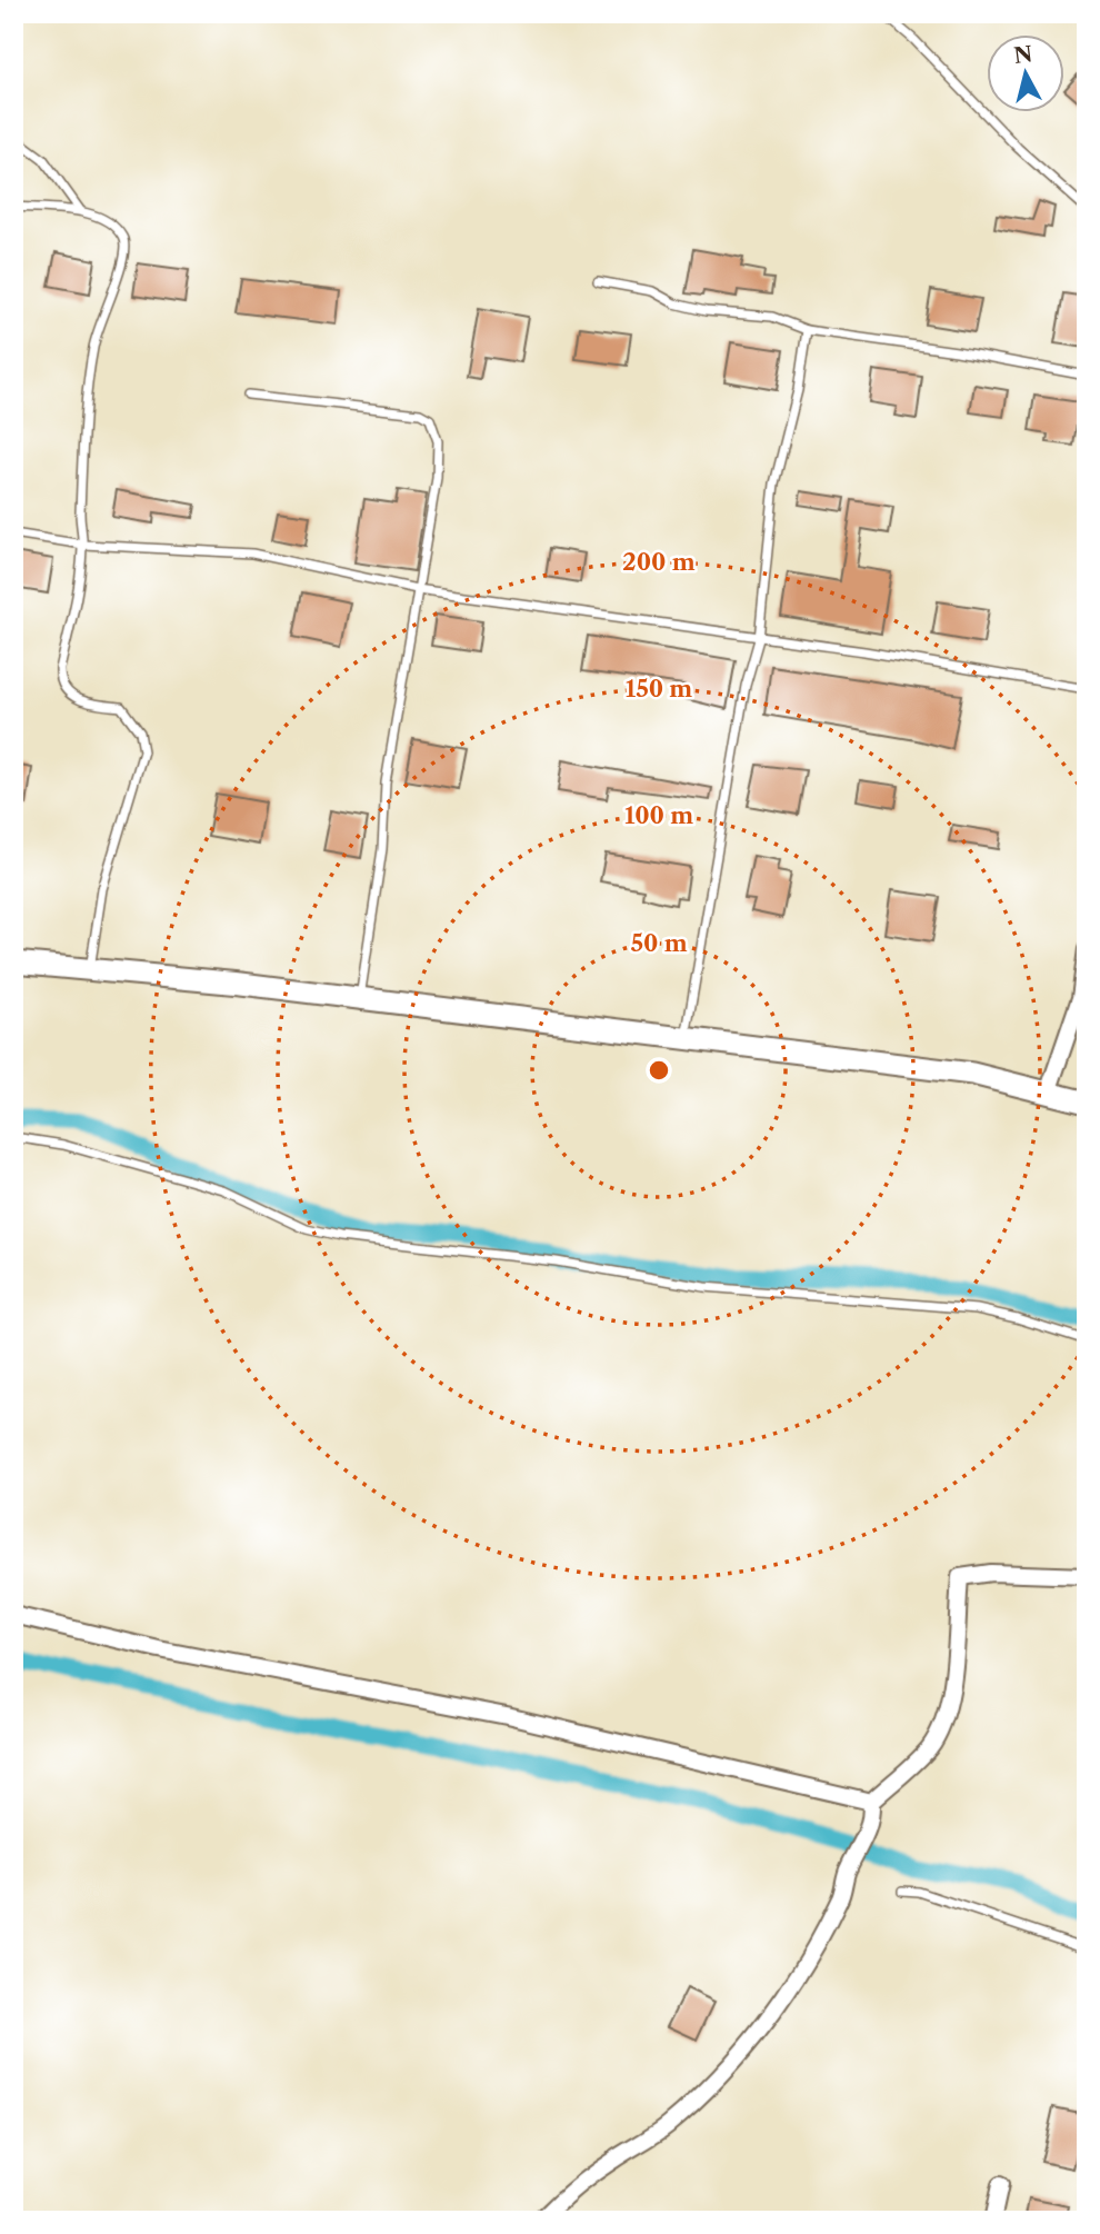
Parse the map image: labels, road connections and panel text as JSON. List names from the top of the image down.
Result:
{
  "north": "top",
  "rings": [
    "200 m",
    "150 m",
    "100 m",
    "50 m"
  ]
}
